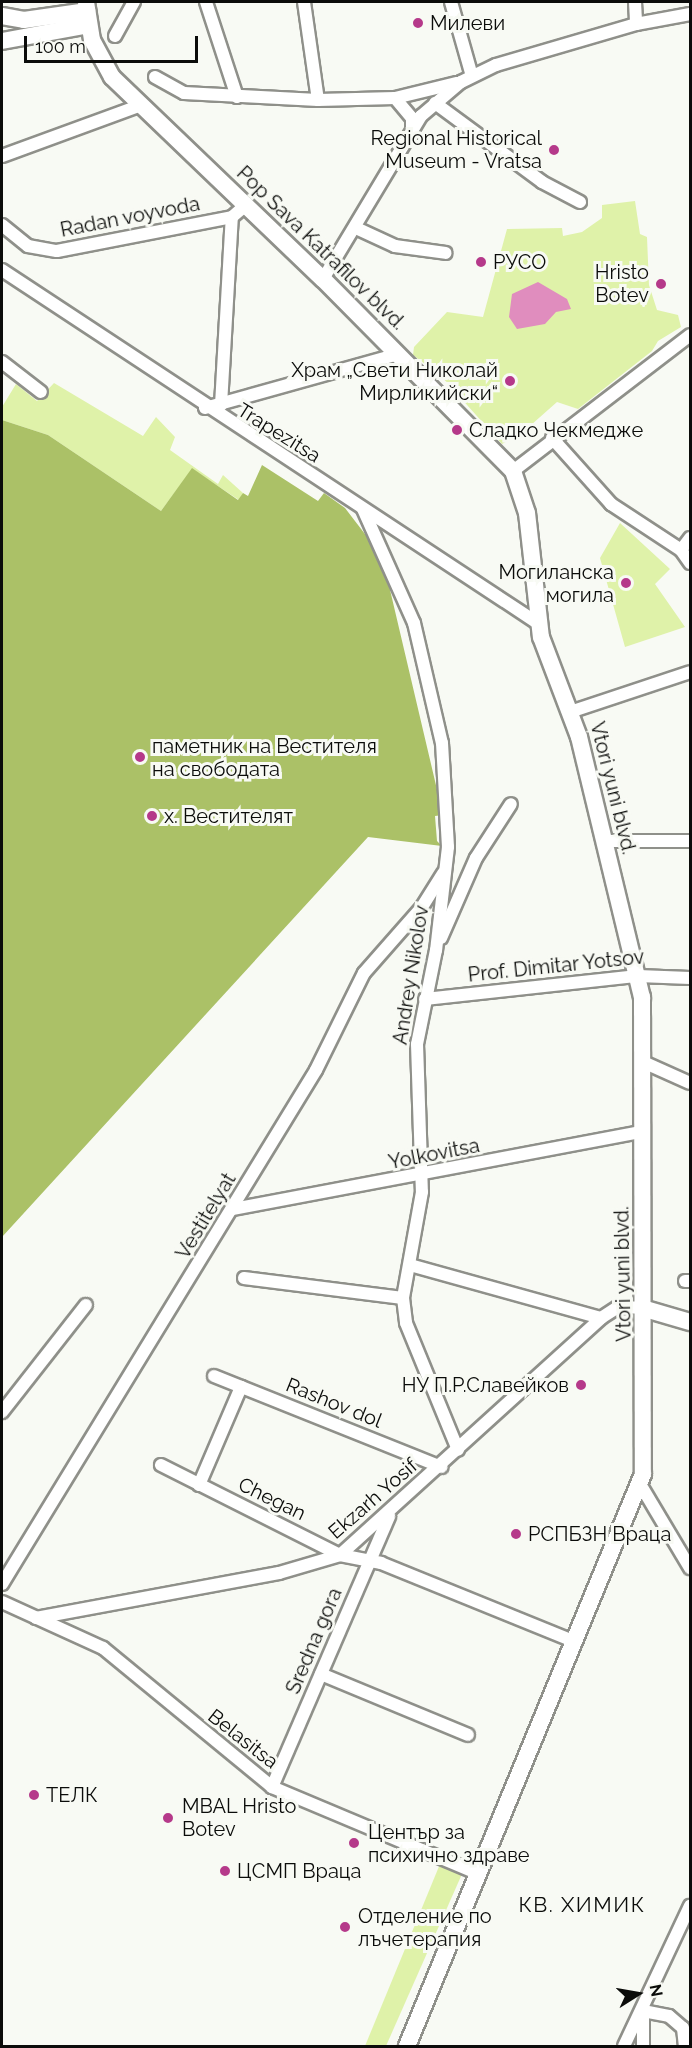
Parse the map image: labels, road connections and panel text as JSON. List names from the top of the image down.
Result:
{
  "streets": {
    "street": [
      "Radan voyvoda",
      "Pop Sava Katrafilov blvd.",
      "Trapezitsa",
      "Vtori yuni blvd.",
      "Prof. Dimitar Yotsov",
      "Andrey Nikolov",
      "Yolkovitsa",
      "Vestitelyat",
      "Rashov dol",
      "Chegan",
      "Ekzarh Yosif",
      "Sredna gora",
      "Belasitsa"
    ]
  },
  "crossings": [
    ["Pop Sava Katrafilov blvd.", "Vtori yuni blvd."],
    ["Trapezitsa", "Vtori yuni blvd."],
    ["Trapezitsa", "Andrey Nikolov"],
    ["Vtori yuni blvd.", "Prof. Dimitar Yotsov"],
    ["Vtori yuni blvd.", "Yolkovitsa"],
    ["Vtori yuni blvd.", "Chegan"],
    ["Vtori yuni blvd.", "Ekzarh Yosif"],
    ["Vtori yuni blvd.", "Belasitsa"],
    ["Prof. Dimitar Yotsov", "Andrey Nikolov"],
    ["Andrey Nikolov", "Yolkovitsa"],
    ["Andrey Nikolov", "Vestitelyat"],
    ["Andrey Nikolov", "Ekzarh Yosif"],
    ["Yolkovitsa", "Vestitelyat"],
    ["Rashov dol", "Ekzarh Yosif"],
    ["Chegan", "Ekzarh Yosif"],
    ["Chegan", "Sredna gora"],
    ["Ekzarh Yosif", "Sredna gora"],
    ["Ekzarh Yosif", "Belasitsa"],
    ["Sredna gora", "Belasitsa"]
  ],
  "districts": ["КВ. ХИМИК"],
  "places": [
    "Милеви",
    "Regional Historical Museum - Vratsa",
    "РУСО",
    "Hristo Botev",
    "Храм „Свети Николай Мирликийски“",
    "Сладко Чекмедже",
    "Могиланска могила",
    "паметник на Вестителя на свободата",
    "х. Вестителят",
    "НУ П.Р.Славейков",
    "РСПБЗН Враца",
    "ТЕЛК",
    "MBAL Hristo Botev",
    "Център за психично здраве",
    "ЦСМП Враца",
    "Отделение по лъчетерапия"
  ],
  "scale_bar": "100 m",
  "north": "right"
}
